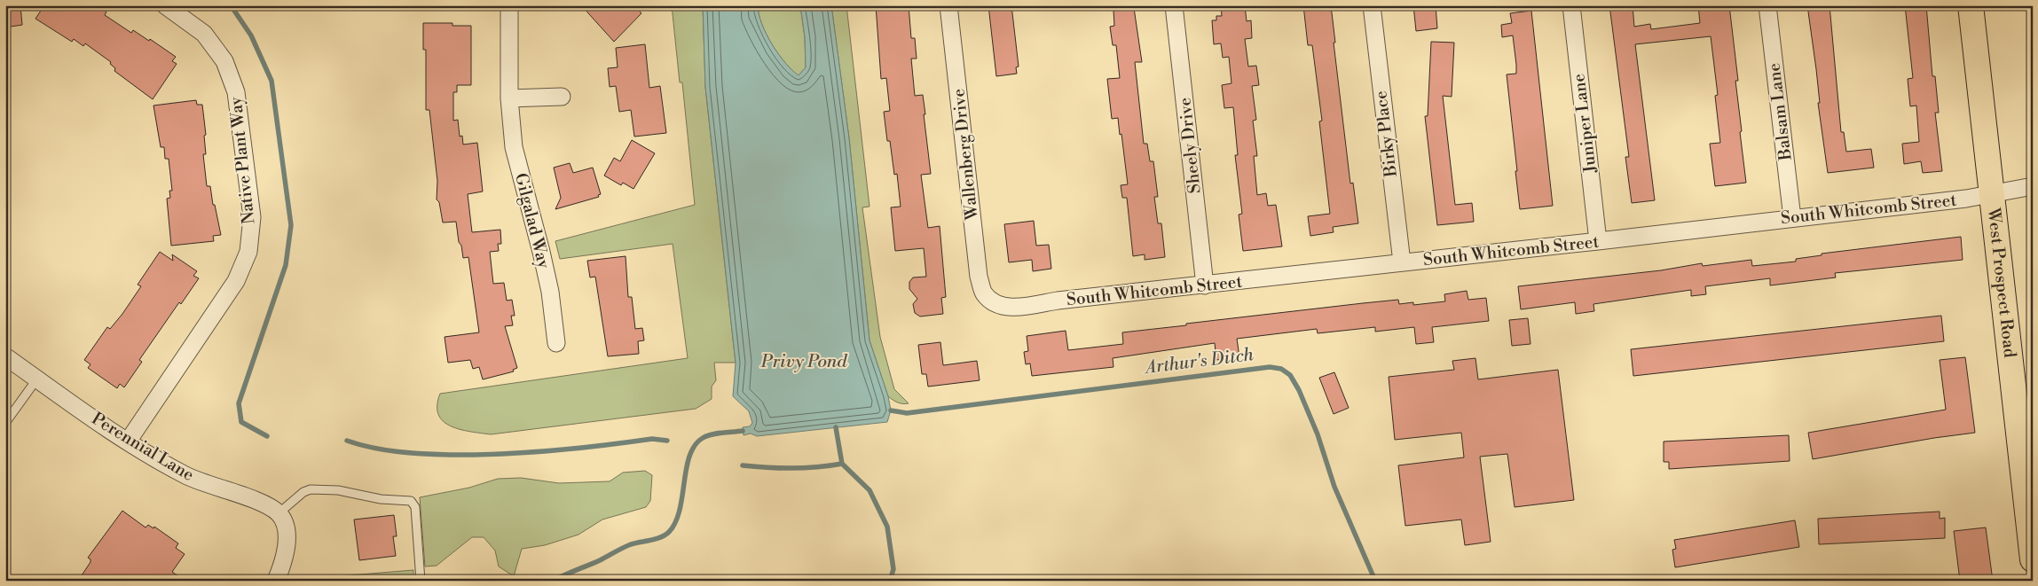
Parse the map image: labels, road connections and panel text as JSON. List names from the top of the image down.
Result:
{
  "streets": {
    "main road": ["West Prospect Road"],
    "street": [
      "Balsam Lane",
      "Juniper Lane",
      "Birky Place",
      "Sheely Drive",
      "Wallenberg Drive",
      "Native Plant Way",
      "South Whitcomb Street",
      "Gilgalad Way",
      "Perennial Lane"
    ]
  },
  "crossings": [
    ["Balsam Lane", "South Whitcomb Street"],
    ["Juniper Lane", "South Whitcomb Street"],
    ["Birky Place", "South Whitcomb Street"],
    ["Sheely Drive", "South Whitcomb Street"],
    ["Wallenberg Drive", "South Whitcomb Street"],
    ["Native Plant Way", "Perennial Lane"],
    ["South Whitcomb Street", "West Prospect Road"]
  ],
  "water": ["Privy Pond", "Arthur's Ditch"]
}
